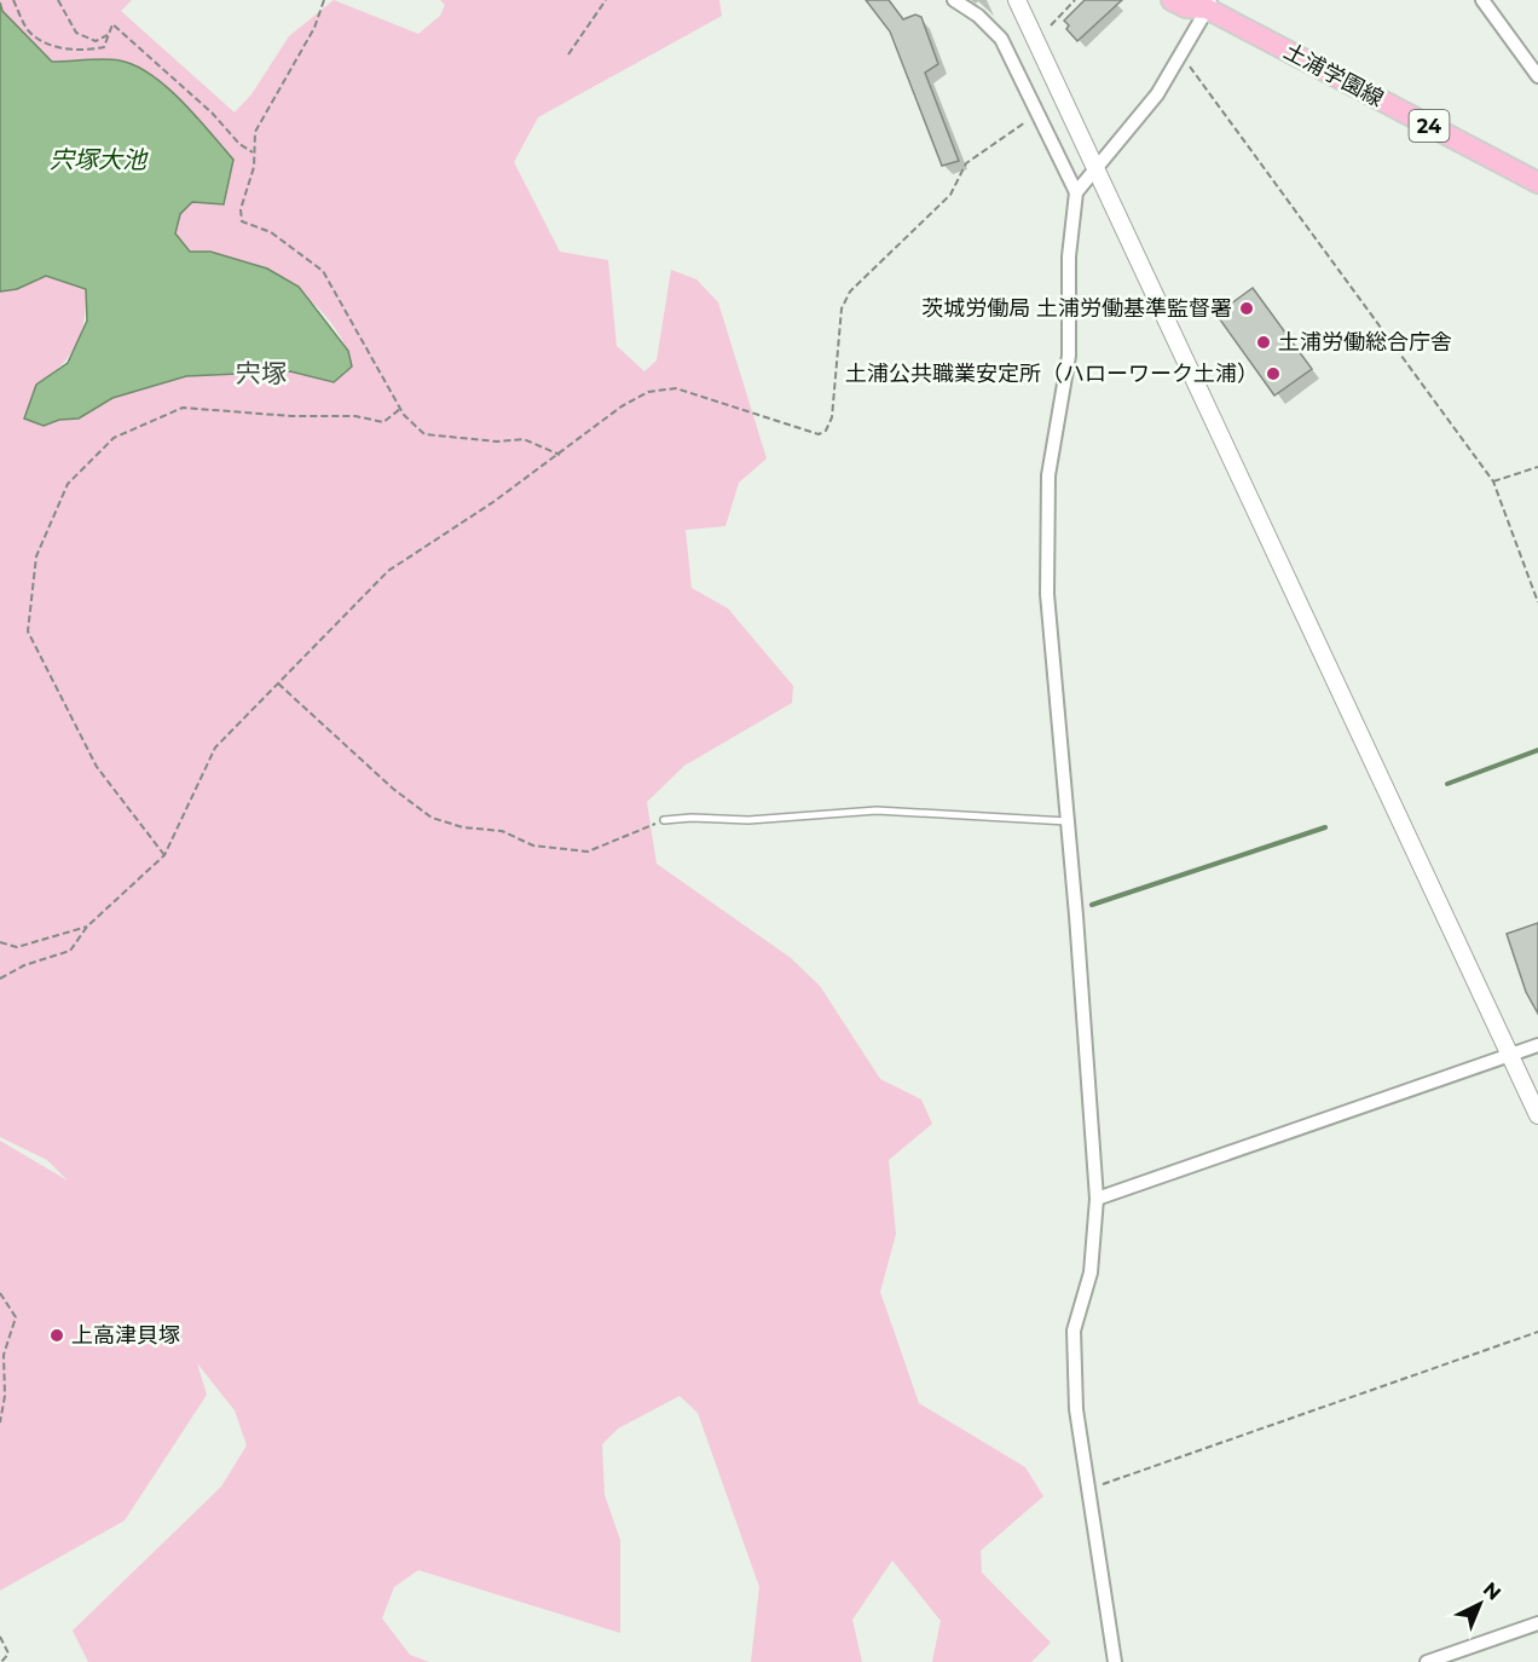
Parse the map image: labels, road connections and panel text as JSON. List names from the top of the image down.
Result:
{
  "streets": {
    "main road": ["土浦学園線", "24"]
  },
  "districts": ["宍塚"],
  "water": ["宍塚大池"],
  "places": [
    "茨城労働局 土浦労働基準監督署",
    "土浦労働総合庁舎",
    "土浦公共職業安定所（ハローワーク土浦）",
    "上高津貝塚"
  ],
  "north": "top right"
}
